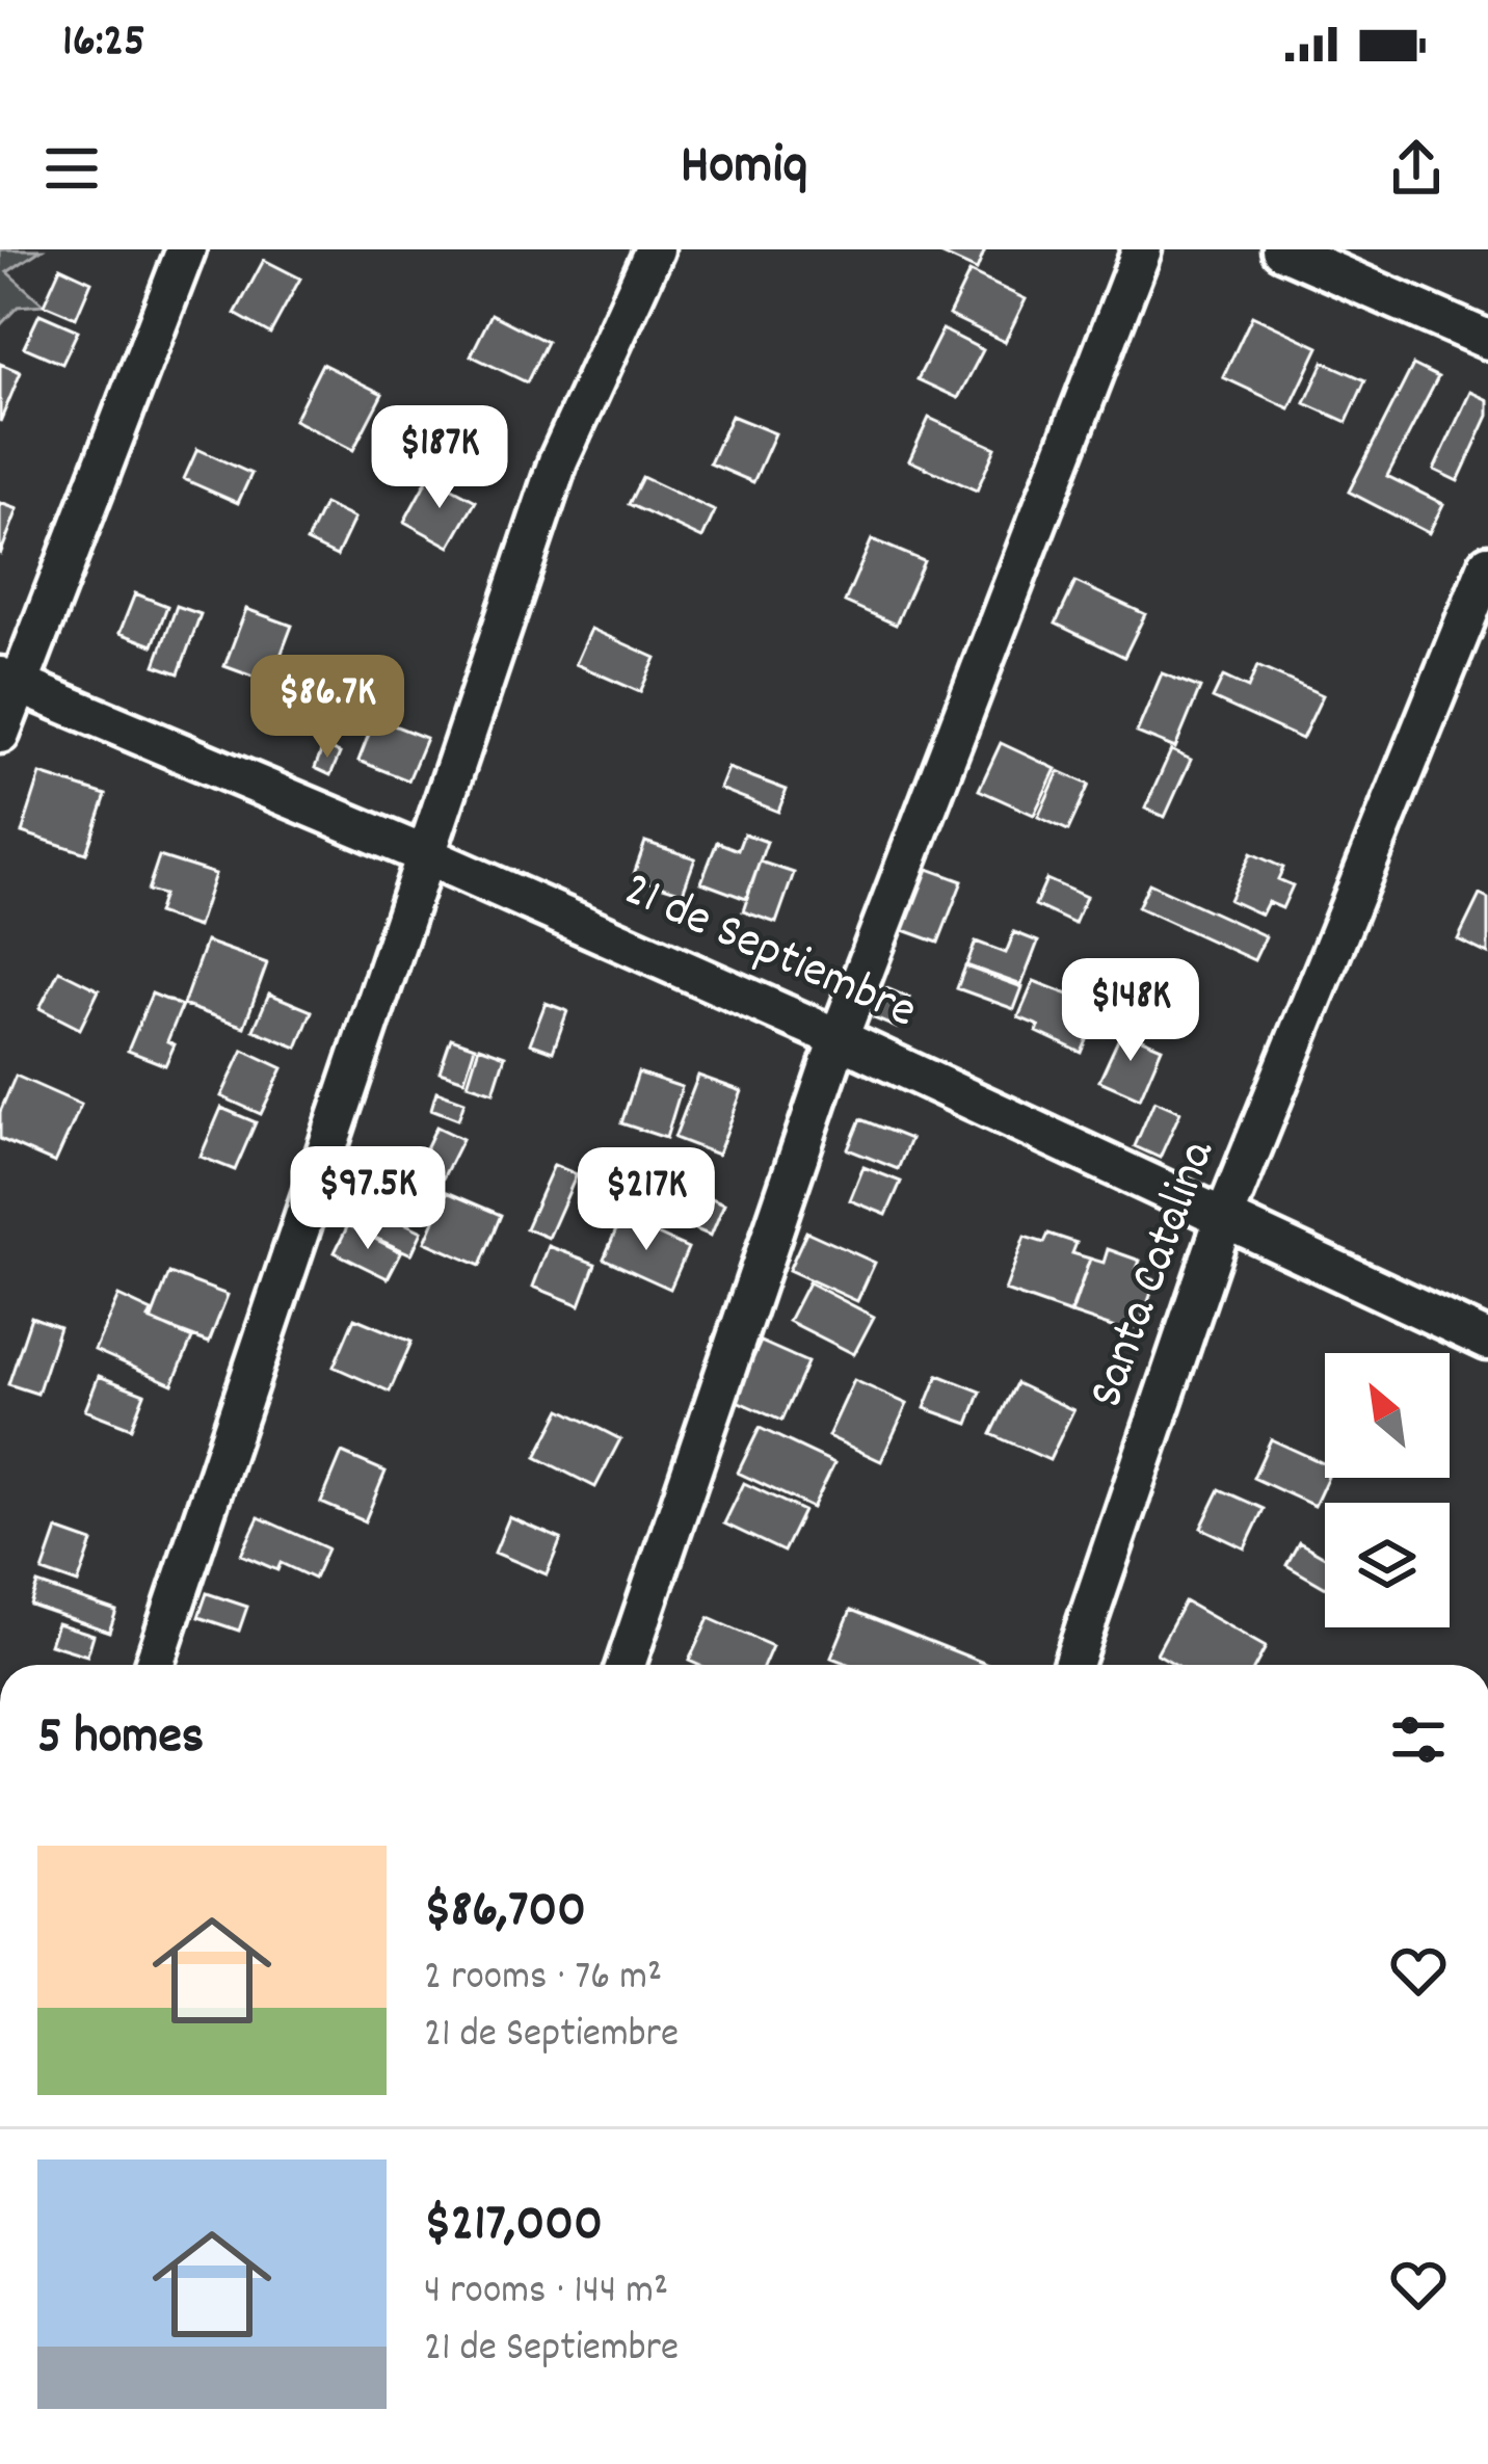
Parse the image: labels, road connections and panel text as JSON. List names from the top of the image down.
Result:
{
  "streets": {
    "street": ["21 de Septiembre", "Santa Catalina"]
  },
  "crossings": [
    ["21 de Septiembre", "Santa Catalina"]
  ],
  "north": "top left",
  "page": {
    "status": "16:25",
    "header": "Homiq",
    "price": [
      "$187K",
      "$86.7K",
      "$148K",
      "$97.5K",
      "$217K"
    ],
    "heading": "5 homes",
    "list": [
      {
        "name": "$86,700",
        "note": "2 rooms · 76 m² · 21 de Septiembre"
      },
      {
        "name": "$217,000",
        "note": "4 rooms · 144 m² · 21 de Septiembre"
      }
    ]
  }
}
